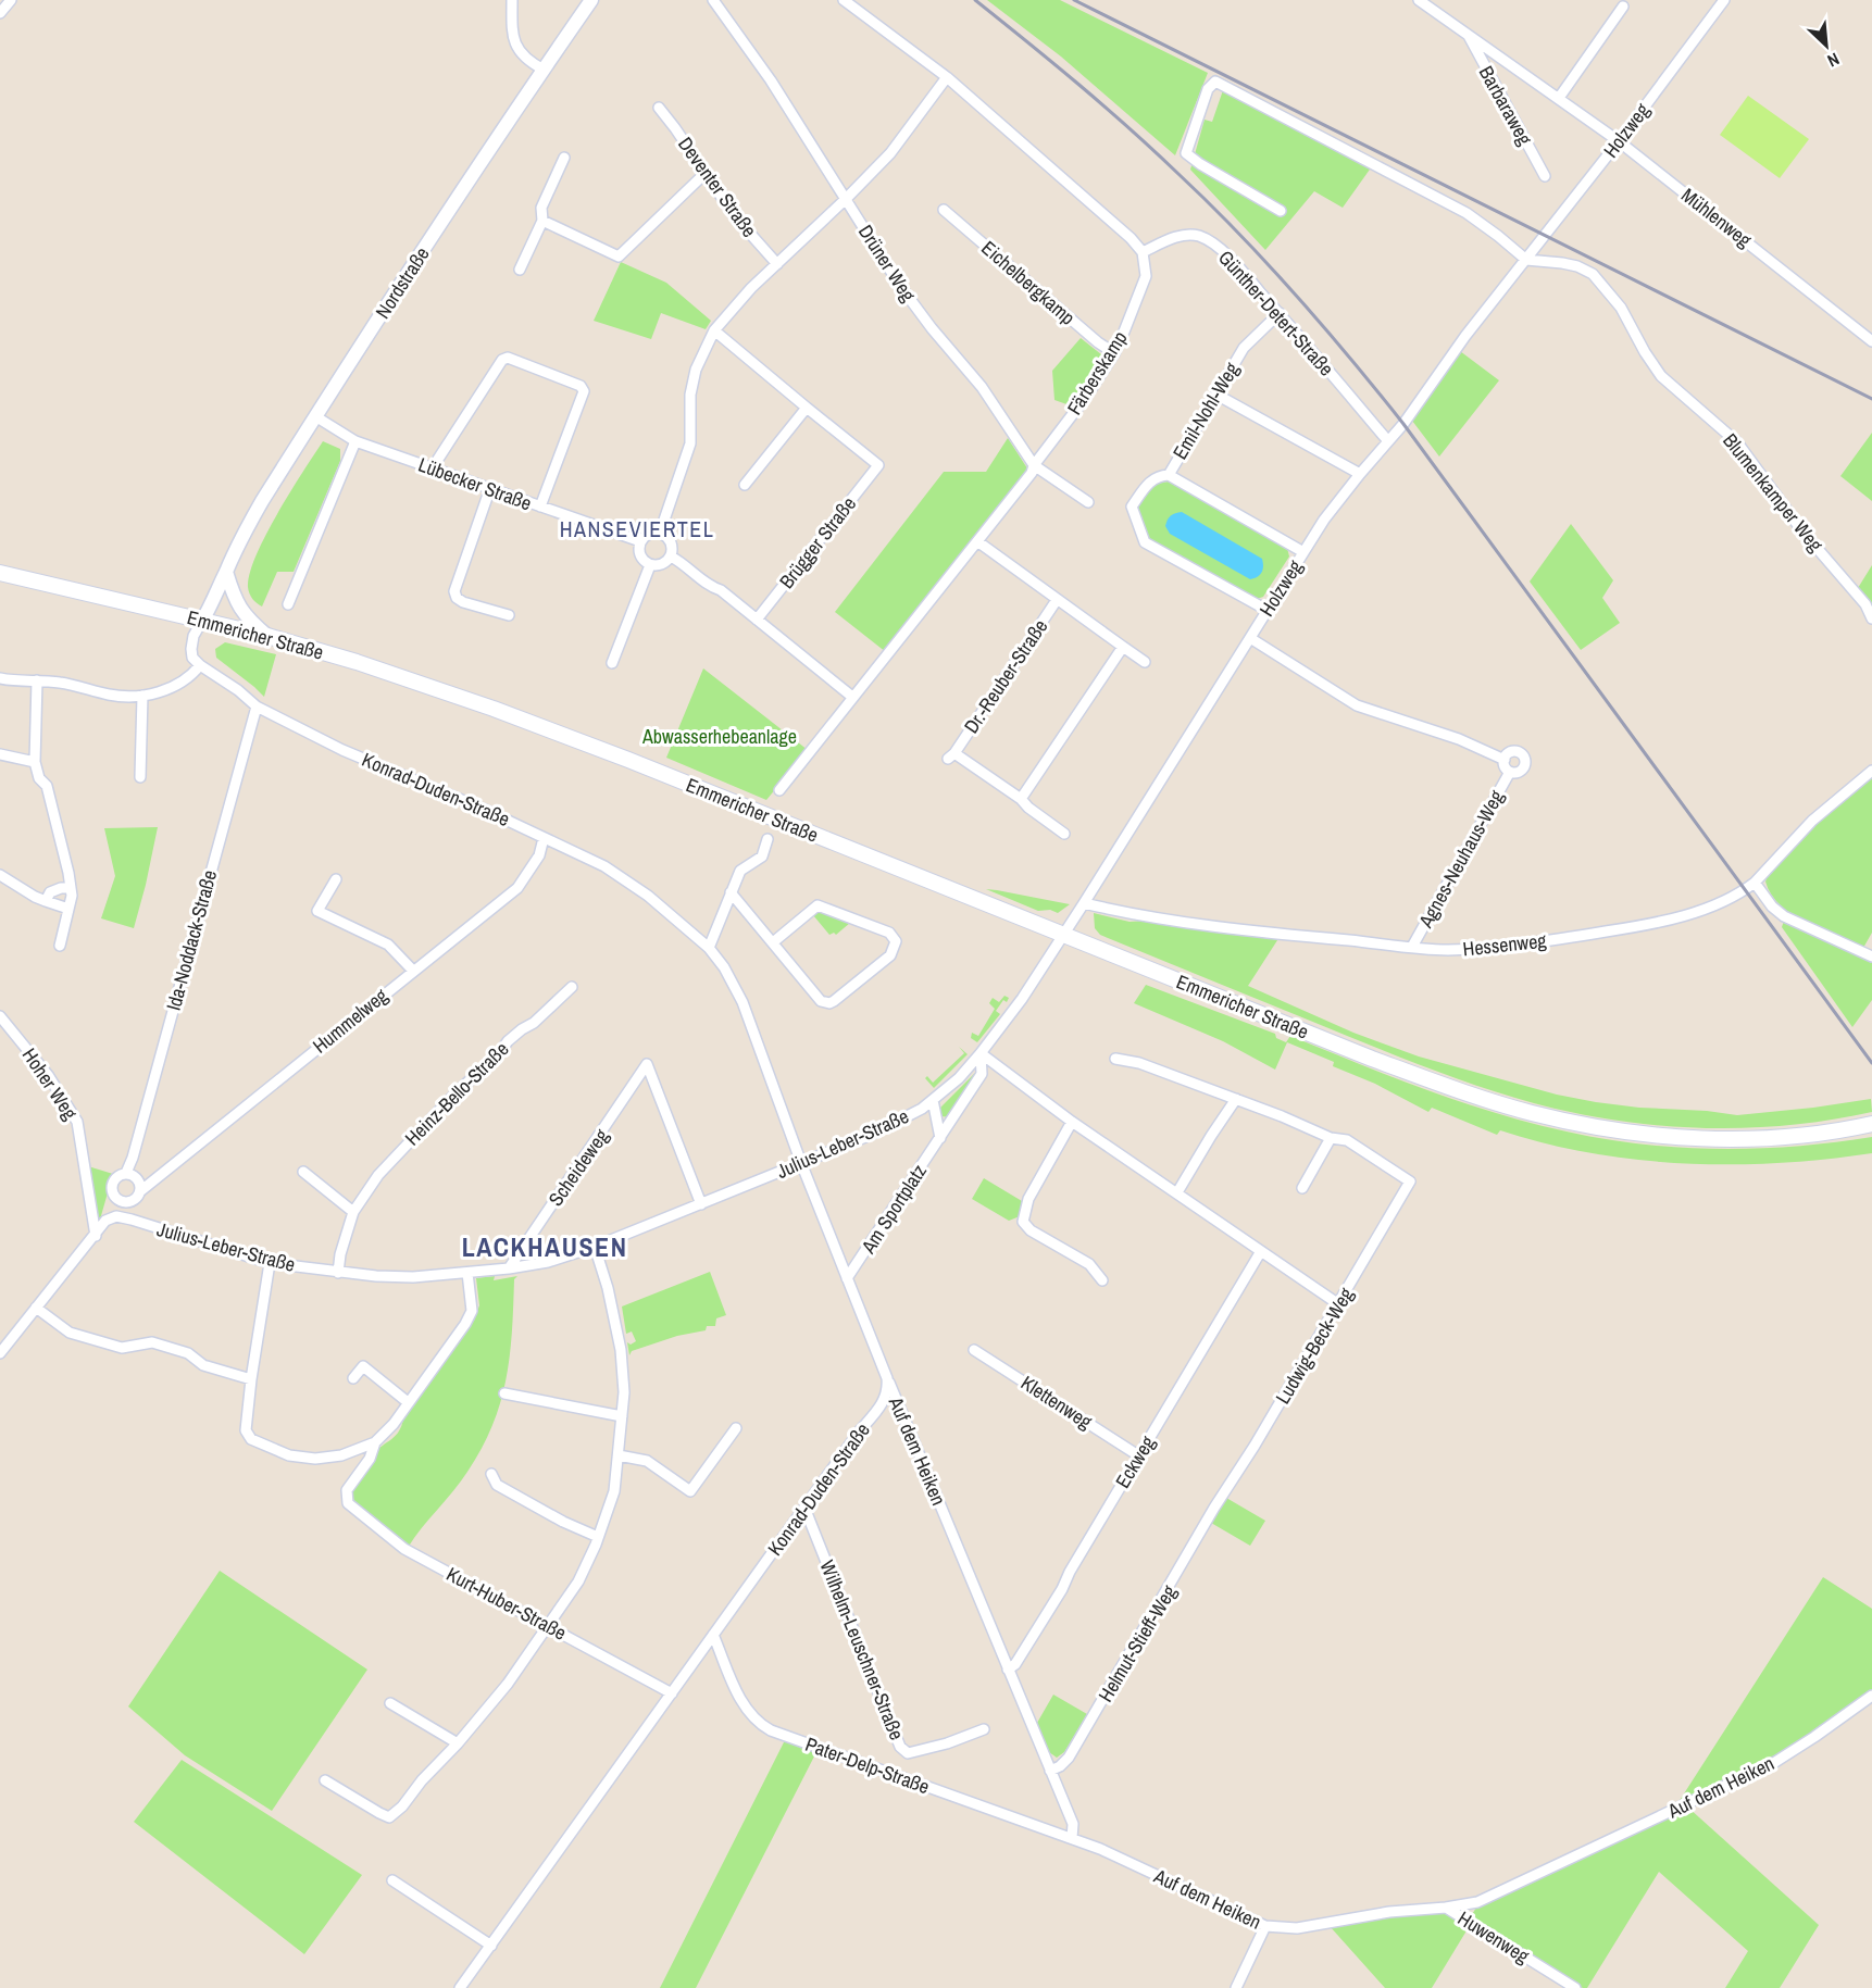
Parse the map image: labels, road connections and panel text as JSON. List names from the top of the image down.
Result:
{
  "streets": {
    "main road": ["Emmericher Straße"],
    "street": [
      "Barbaraweg",
      "Holzweg",
      "Deventer Straße",
      "Mühlenweg",
      "Drüner Weg",
      "Nordstraße",
      "Eichelbergkamp",
      "Günther-Detert-Straße",
      "Färberskamp",
      "Emil-Nohl-Weg",
      "Lübecker Straße",
      "Blumenkamper Weg",
      "Brügger Straße",
      "Dr.-Reuber-Straße",
      "Konrad-Duden-Straße",
      "Agnes-Neuhaus-Weg",
      "Ida-Noddack-Straße",
      "Hessenweg",
      "Hummelweg",
      "Hoher Weg",
      "Heinz-Bello-Straße",
      "Julius-Leber-Straße",
      "Scheideweg",
      "Am Sportplatz",
      "Ludwig-Beck-Weg",
      "Klettenweg",
      "Auf dem Heiken",
      "Eckweg",
      "Kurt-Huber-Straße",
      "Helmut-Stieff-Weg",
      "Wilhelm-Leuschner-Straße",
      "Pater-Delp-Straße",
      "Huwenweg"
    ]
  },
  "crossings": [
    ["Barbaraweg", "Mühlenweg"],
    ["Holzweg", "Mühlenweg"],
    ["Holzweg", "Günther-Detert-Straße"],
    ["Holzweg", "Emil-Nohl-Weg"],
    ["Holzweg", "Blumenkamper Weg"],
    ["Holzweg", "Emmericher Straße"],
    ["Holzweg", "Agnes-Neuhaus-Weg"],
    ["Holzweg", "Hessenweg"],
    ["Holzweg", "Julius-Leber-Straße"],
    ["Drüner Weg", "Färberskamp"],
    ["Nordstraße", "Lübecker Straße"],
    ["Nordstraße", "Emmericher Straße"],
    ["Eichelbergkamp", "Färberskamp"],
    ["Günther-Detert-Straße", "Färberskamp"],
    ["Günther-Detert-Straße", "Emil-Nohl-Weg"],
    ["Färberskamp", "Dr.-Reuber-Straße"],
    ["Emmericher Straße", "Julius-Leber-Straße"],
    ["Konrad-Duden-Straße", "Ida-Noddack-Straße"],
    ["Konrad-Duden-Straße", "Hummelweg"],
    ["Konrad-Duden-Straße", "Julius-Leber-Straße"],
    ["Konrad-Duden-Straße", "Am Sportplatz"],
    ["Konrad-Duden-Straße", "Auf dem Heiken"],
    ["Konrad-Duden-Straße", "Kurt-Huber-Straße"],
    ["Konrad-Duden-Straße", "Wilhelm-Leuschner-Straße"],
    ["Konrad-Duden-Straße", "Pater-Delp-Straße"],
    ["Agnes-Neuhaus-Weg", "Hessenweg"],
    ["Ida-Noddack-Straße", "Hummelweg"],
    ["Hoher Weg", "Julius-Leber-Straße"],
    ["Heinz-Bello-Straße", "Julius-Leber-Straße"],
    ["Julius-Leber-Straße", "Scheideweg"],
    ["Julius-Leber-Straße", "Am Sportplatz"],
    ["Ludwig-Beck-Weg", "Helmut-Stieff-Weg"],
    ["Klettenweg", "Eckweg"],
    ["Auf dem Heiken", "Eckweg"],
    ["Auf dem Heiken", "Helmut-Stieff-Weg"],
    ["Auf dem Heiken", "Pater-Delp-Straße"],
    ["Auf dem Heiken", "Huwenweg"]
  ],
  "districts": ["HANSEVIERTEL", "LACKHAUSEN"],
  "parks": ["Abwasserhebeanlage"],
  "north": "bottom right"
}
